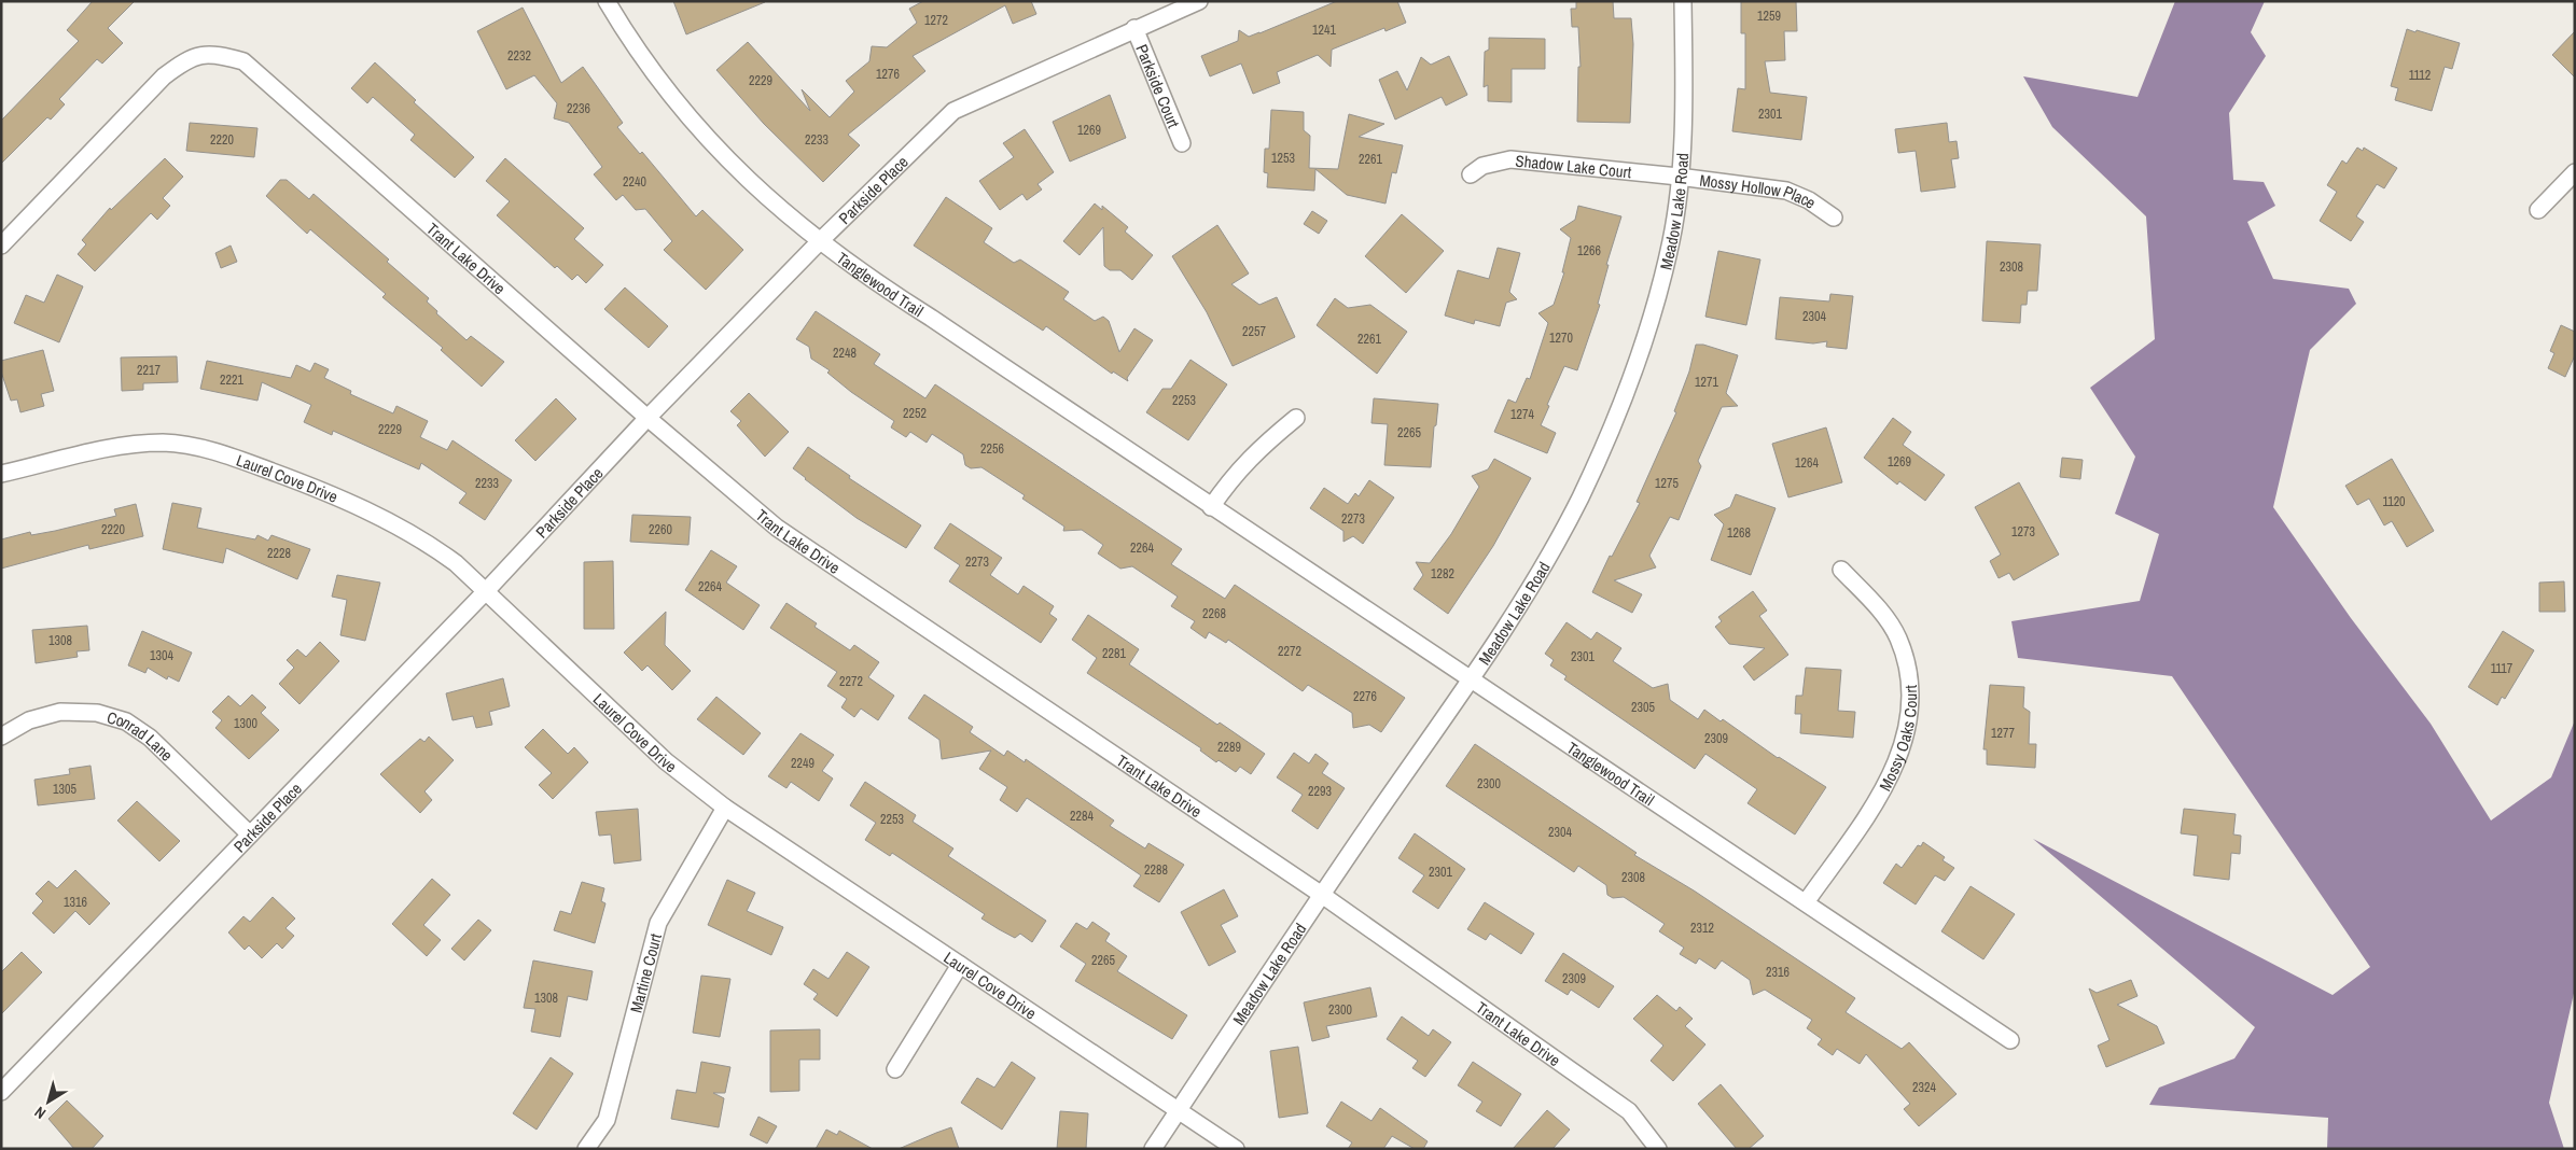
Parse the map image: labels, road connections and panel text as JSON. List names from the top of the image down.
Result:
{
  "streets": {
    "street": [
      "Parkside Court",
      "Shadow Lake Court",
      "Parkside Place",
      "Mossy Hollow Place",
      "Meadow Lake Road",
      "Trant Lake Drive",
      "Tanglewood Trail",
      "Laurel Cove Drive",
      "Mossy Oaks Court",
      "Conrad Lane",
      "Martine Court"
    ]
  },
  "crossings": [
    ["Parkside Court", "Parkside Place"],
    ["Shadow Lake Court", "Mossy Hollow Place"],
    ["Shadow Lake Court", "Meadow Lake Road"],
    ["Parkside Place", "Trant Lake Drive"],
    ["Parkside Place", "Tanglewood Trail"],
    ["Parkside Place", "Laurel Cove Drive"],
    ["Parkside Place", "Conrad Lane"],
    ["Mossy Hollow Place", "Meadow Lake Road"],
    ["Meadow Lake Road", "Trant Lake Drive"],
    ["Meadow Lake Road", "Tanglewood Trail"],
    ["Meadow Lake Road", "Laurel Cove Drive"],
    ["Tanglewood Trail", "Mossy Oaks Court"],
    ["Laurel Cove Drive", "Martine Court"]
  ],
  "house_numbers": [
    "1259",
    "1272",
    "1241",
    "2232",
    "1276",
    "1112",
    "2229",
    "2236",
    "2301",
    "1269",
    "2220",
    "2233",
    "1253",
    "2261",
    "2240",
    "1266",
    "2308",
    "2304",
    "2257",
    "1270",
    "2261",
    "2248",
    "2217",
    "2221",
    "1271",
    "2253",
    "2252",
    "1274",
    "2229",
    "2265",
    "2256",
    "1269",
    "1264",
    "2233",
    "1275",
    "1120",
    "2273",
    "2220",
    "2260",
    "1273",
    "1268",
    "2264",
    "2228",
    "2273",
    "1282",
    "2264",
    "2268",
    "1308",
    "2272",
    "2281",
    "1304",
    "2301",
    "1117",
    "2272",
    "2276",
    "2305",
    "1300",
    "1277",
    "2309",
    "2289",
    "2249",
    "2300",
    "1305",
    "2293",
    "2284",
    "2253",
    "2304",
    "2288",
    "2301",
    "2308",
    "1316",
    "2312",
    "2265",
    "2316",
    "2309",
    "1308",
    "2300",
    "2324"
  ],
  "north": "bottom left"
}
